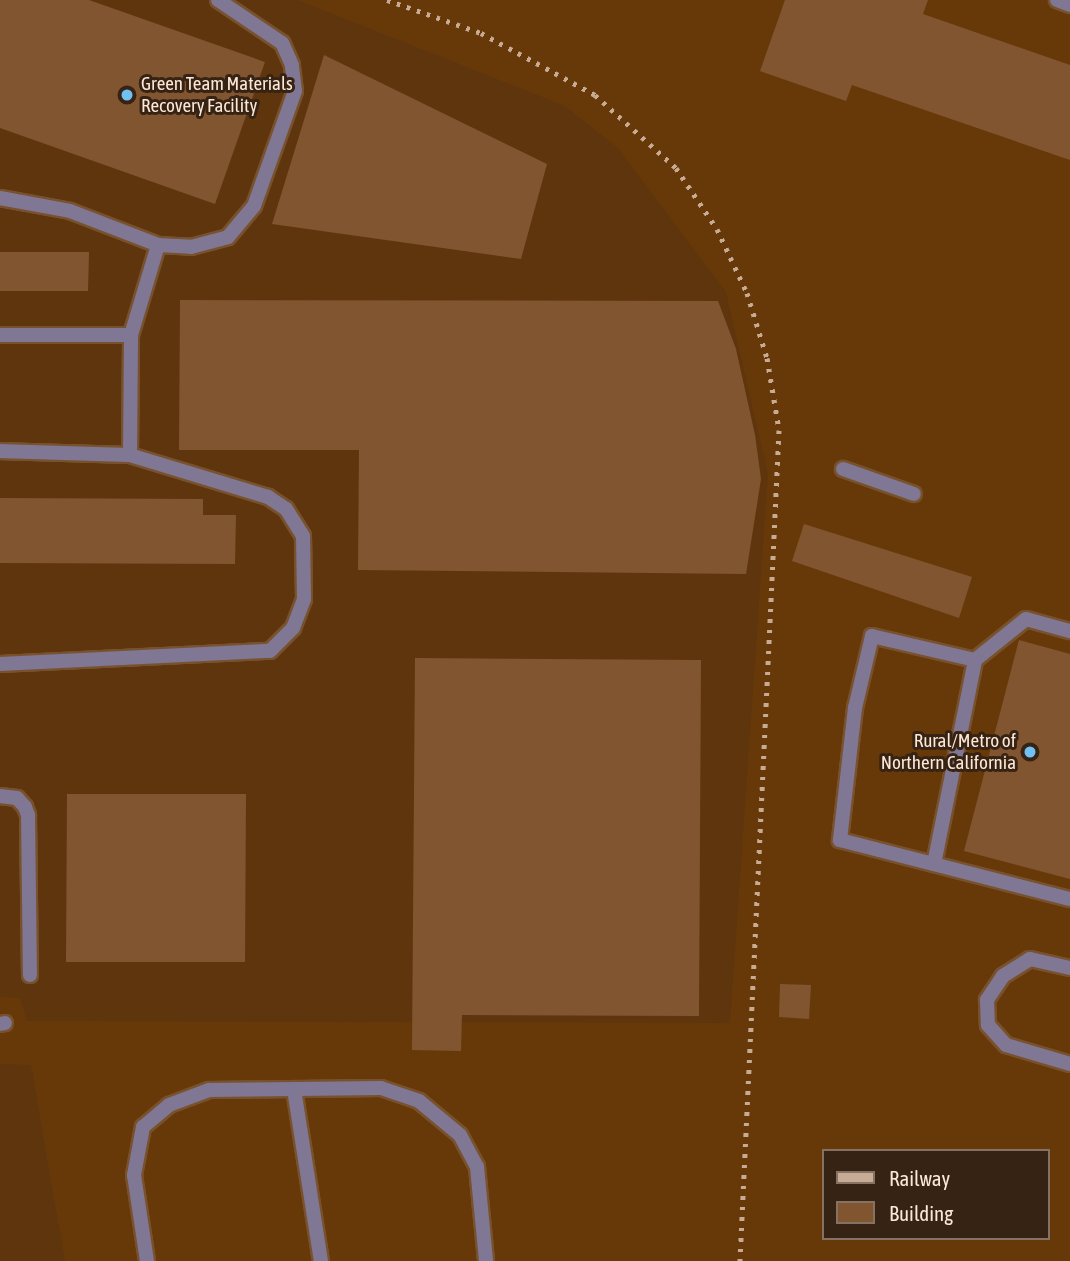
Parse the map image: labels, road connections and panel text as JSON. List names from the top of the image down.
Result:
{
  "places": ["Green Team Materials Recovery Facility", "Rural/Metro of Northern California"],
  "legend": ["Railway", "Building"]
}
